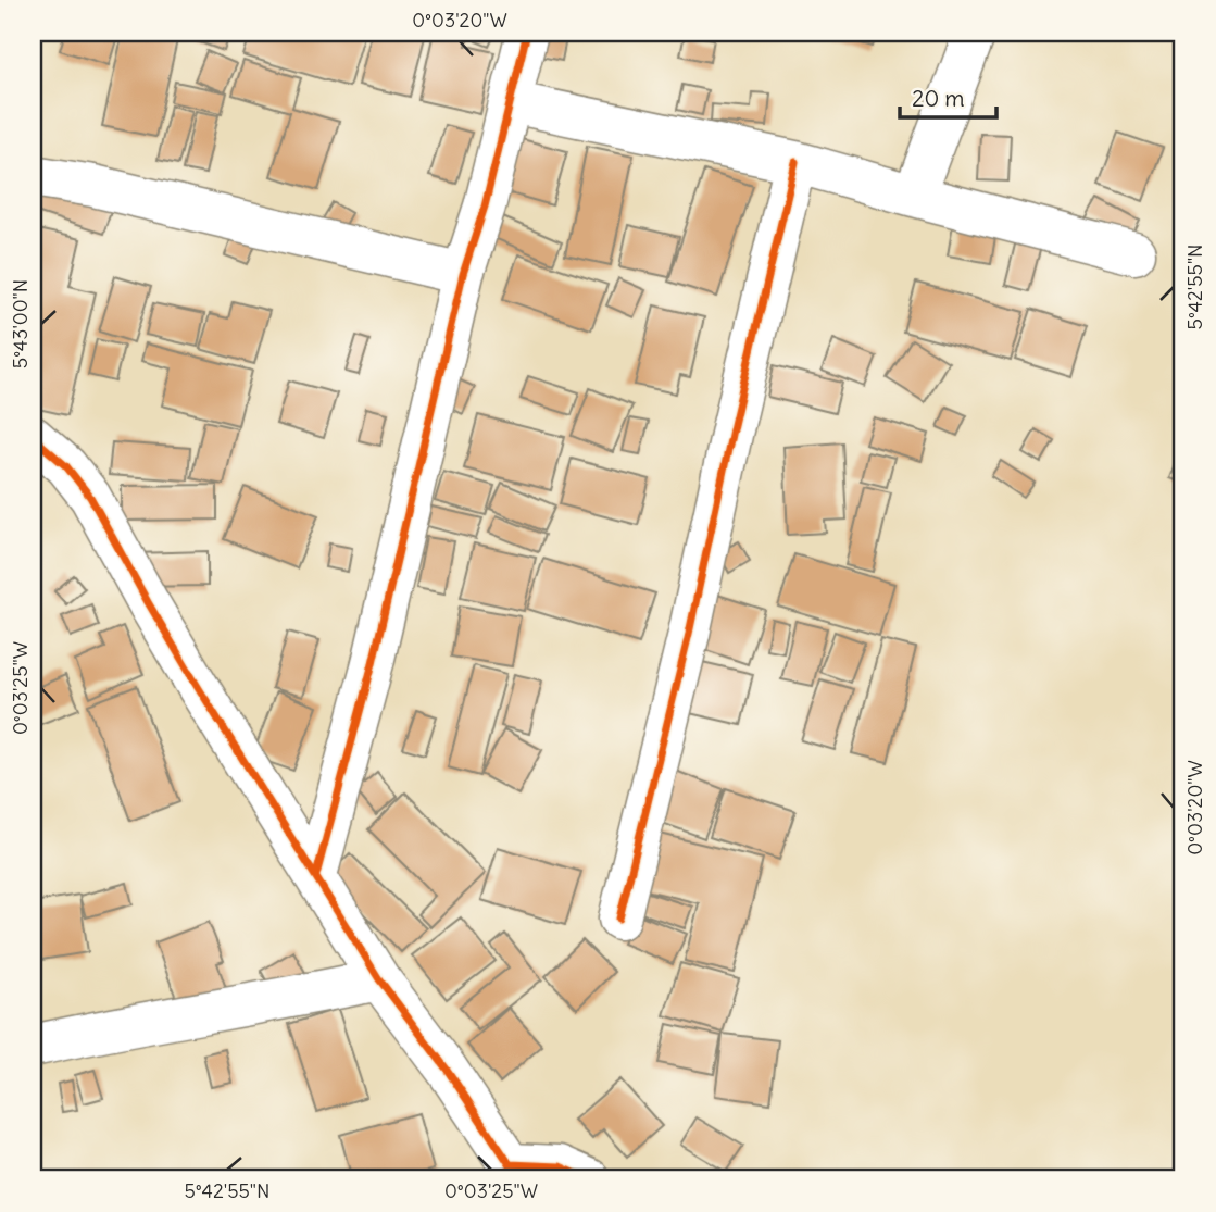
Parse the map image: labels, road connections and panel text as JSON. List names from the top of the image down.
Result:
{
  "scale_bar": "20 m",
  "coordinates": [
    "0°03'20\"W",
    "5°42'55\"N",
    "5°43'00\"N",
    "0°03'25\"W"
  ]
}
